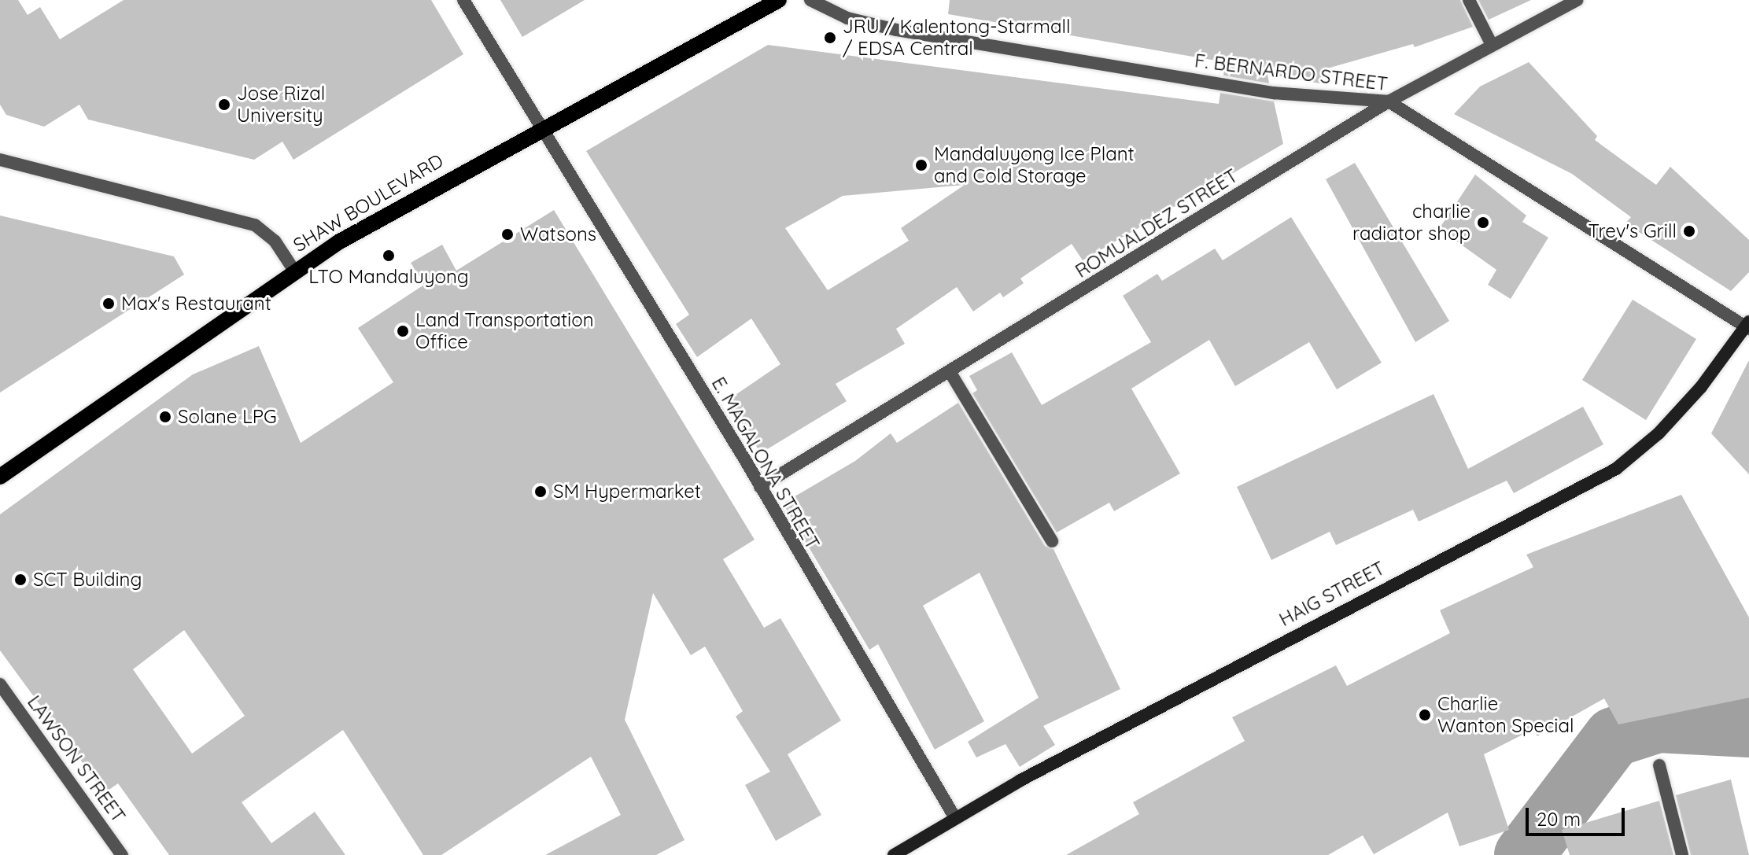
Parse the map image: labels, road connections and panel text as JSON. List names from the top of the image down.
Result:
{
  "streets": {
    "main road": ["SHAW BOULEVARD", "HAIG STREET"],
    "street": [
      "F. BERNARDO STREET",
      "ROMUALDEZ STREET",
      "E. MAGALONA STREET",
      "LAWSON STREET"
    ]
  },
  "crossings": [
    ["F. BERNARDO STREET", "ROMUALDEZ STREET"],
    ["F. BERNARDO STREET", "HAIG STREET"],
    ["SHAW BOULEVARD", "E. MAGALONA STREET"],
    ["ROMUALDEZ STREET", "E. MAGALONA STREET"],
    ["E. MAGALONA STREET", "HAIG STREET"]
  ],
  "places": [
    "JRU / Kalentong-Starmall / EDSA Central",
    "Jose Rizal University",
    "Mandaluyong Ice Plant and Cold Storage",
    "charlie radiator shop",
    "Trev's Grill",
    "Watsons",
    "LTO Mandaluyong",
    "Max's Restaurant",
    "Land Transportation Office",
    "Solane LPG",
    "SM Hypermarket",
    "SCT Building",
    "Charlie Wanton Special"
  ],
  "scale_bar": "20 m"
}
